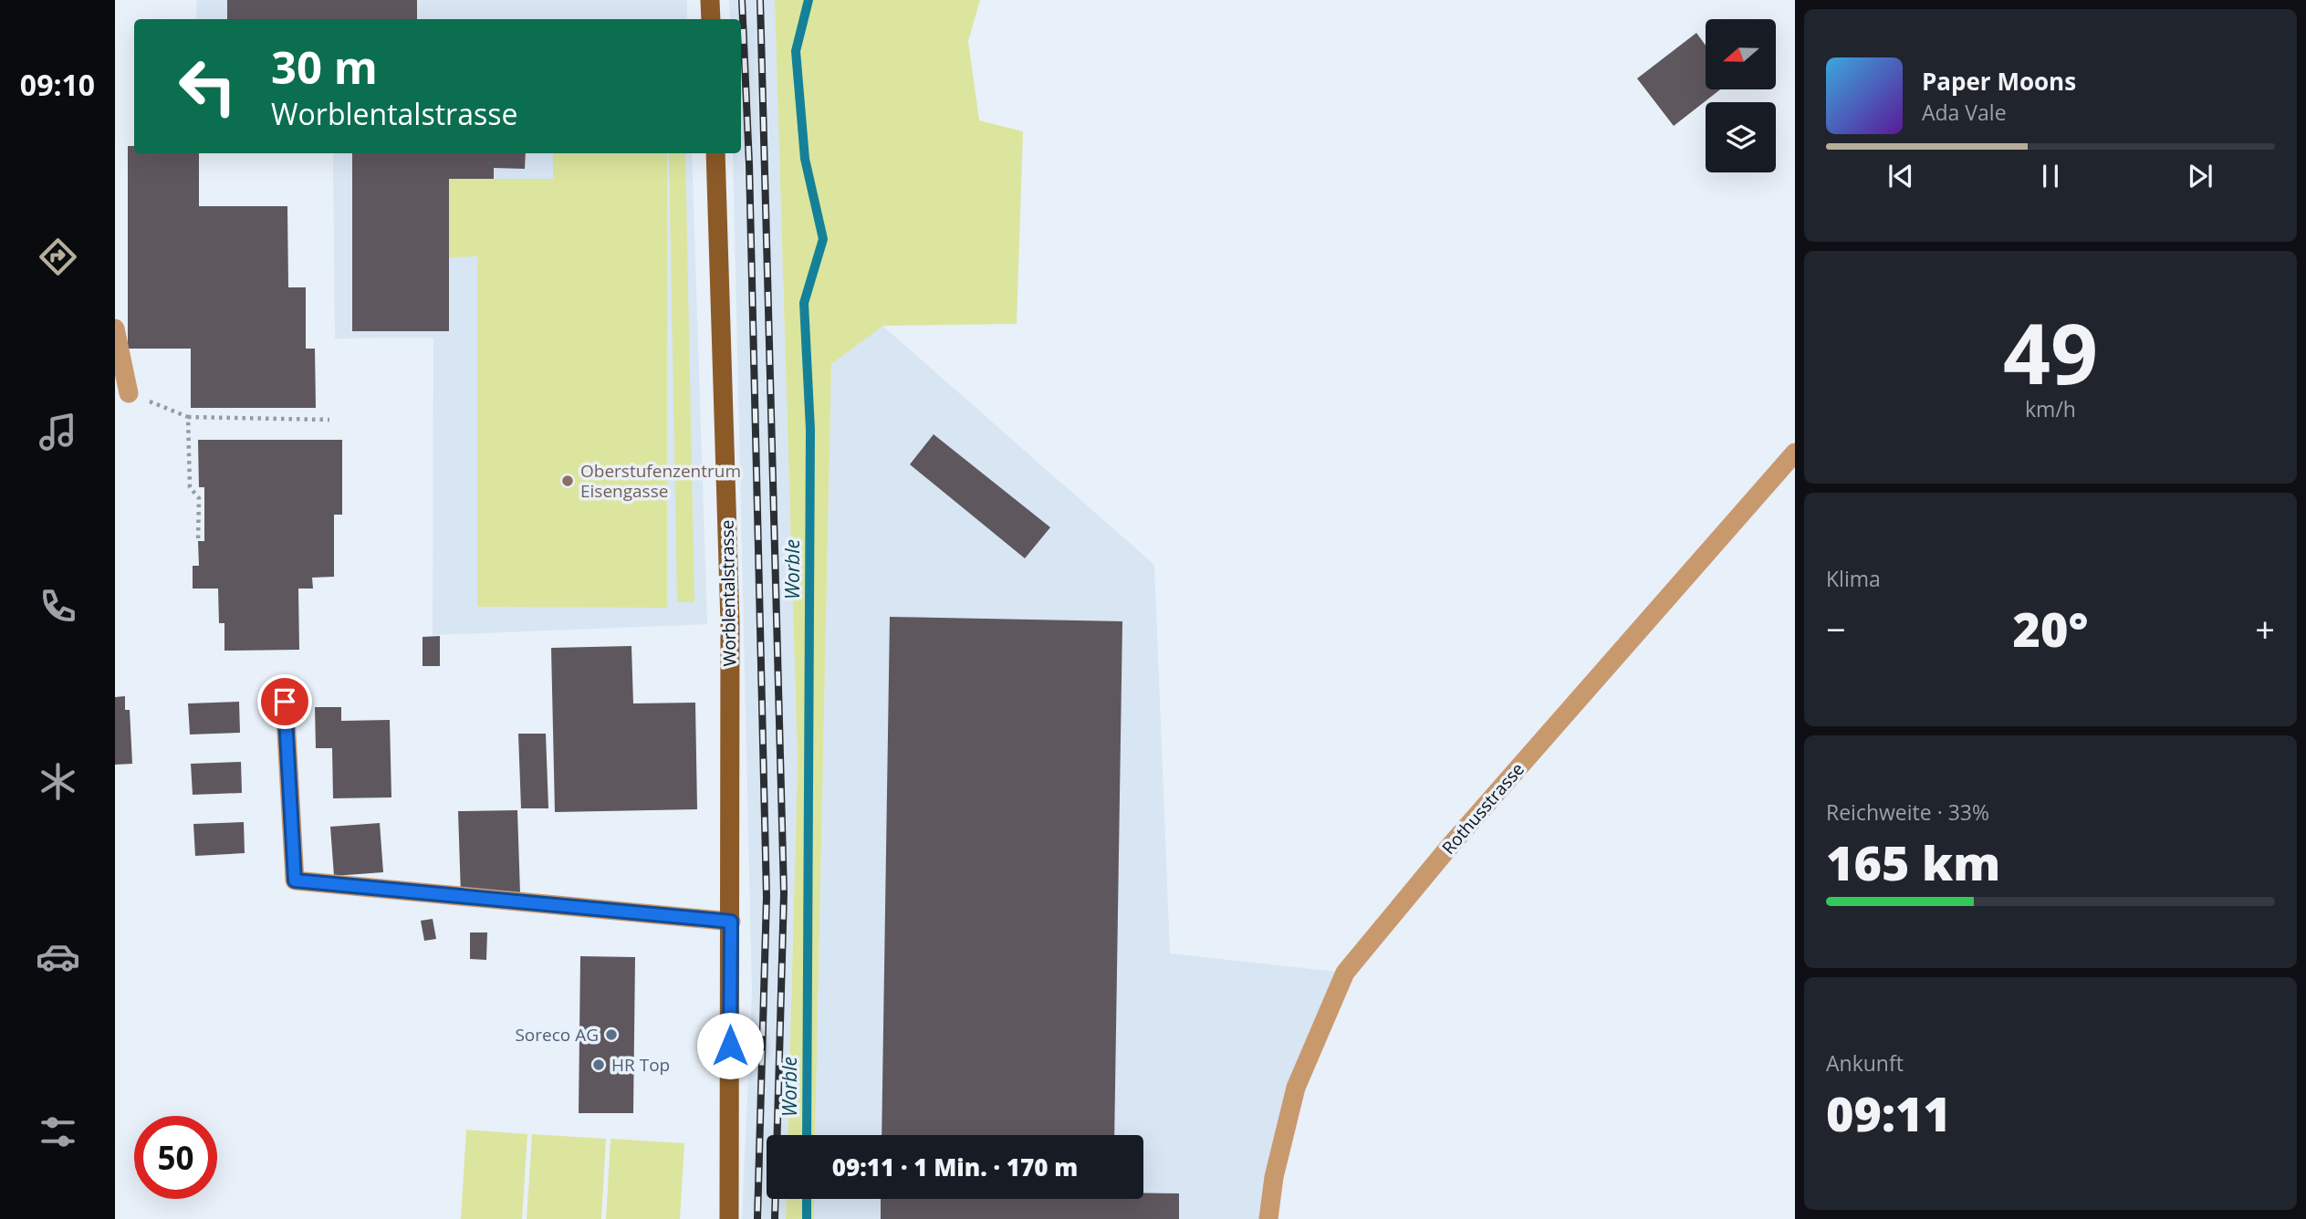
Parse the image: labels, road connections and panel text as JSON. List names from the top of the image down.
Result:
{
  "streets": {
    "main road": ["Worblentalstrasse"],
    "street": ["Rothusstrasse"]
  },
  "water": ["Worble"],
  "places": ["Oberstufenzentrum Eisengasse", "Soreco AG", "HR Top"],
  "north": "left",
  "page": {
    "tabs": "09:10",
    "turn": ["30 m", "Worblentalstrasse"],
    "song": ["Paper Moons", "Ada Vale"],
    "tile": [
      ["49", "km/h"],
      "Klima",
      ["Reichweite · 33%", "165 km"],
      ["Ankunft", "09:11"]
    ],
    "heat": ["−", "20°", "+"],
    "limit": "50",
    "trip": "09:11 · 1 Min. · 170 m"
  }
}
